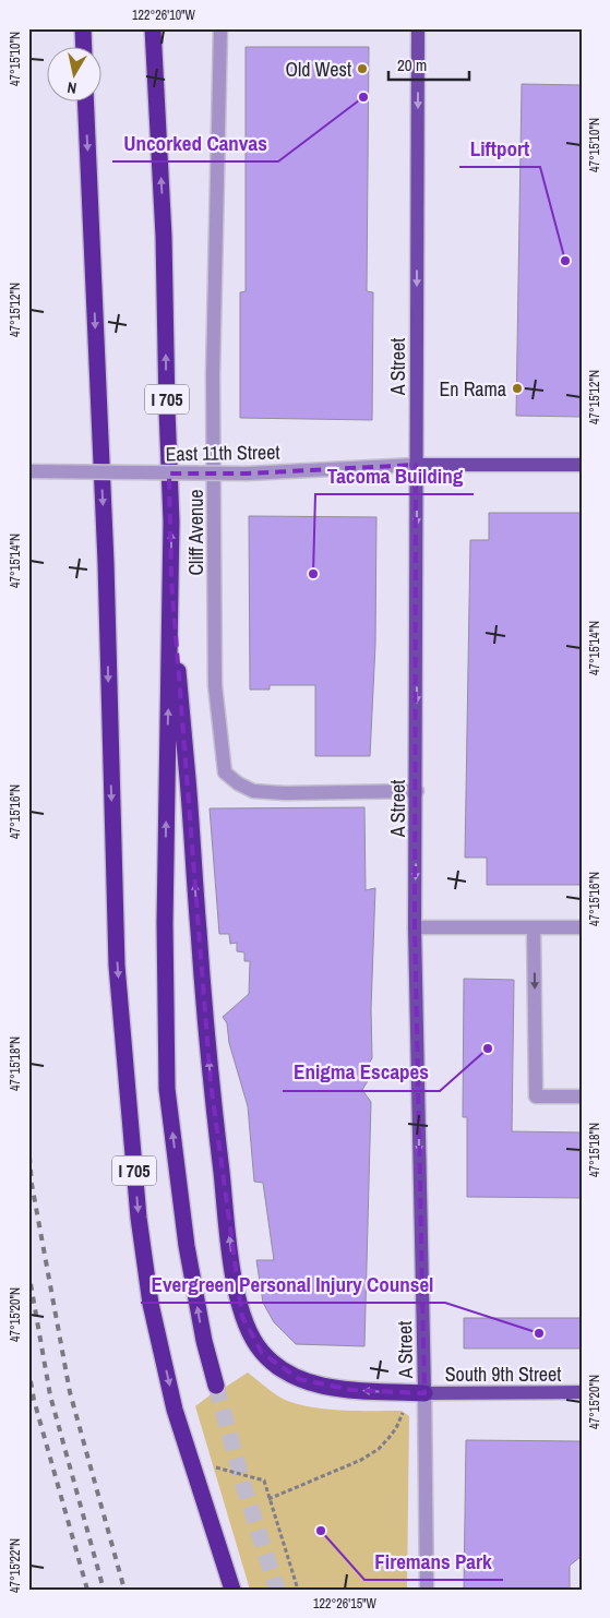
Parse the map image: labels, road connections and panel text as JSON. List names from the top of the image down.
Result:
{
  "streets": {
    "highway": ["I 705"],
    "main road": ["A Street", "South 9th Street"],
    "street": ["East 11th Street", "Cliff Avenue"]
  },
  "crossings": [
    ["A Street", "East 11th Street"],
    ["A Street", "Cliff Avenue"],
    ["A Street", "South 9th Street"]
  ],
  "one_way": ["A Street"],
  "places": [
    "Old West",
    "Uncorked Canvas",
    "Liftport",
    "En Rama",
    "Tacoma Building",
    "Enigma Escapes",
    "Evergreen Personal Injury Counsel",
    "Firemans Park"
  ],
  "scale_bar": "20 m",
  "north": "bottom",
  "coordinates": [
    "122°26'10\"W",
    "47°15'10\"N",
    "47°15'12\"N",
    "47°15'14\"N",
    "47°15'16\"N",
    "47°15'18\"N",
    "47°15'20\"N",
    "47°15'22\"N",
    "122°26'15\"W"
  ]
}
